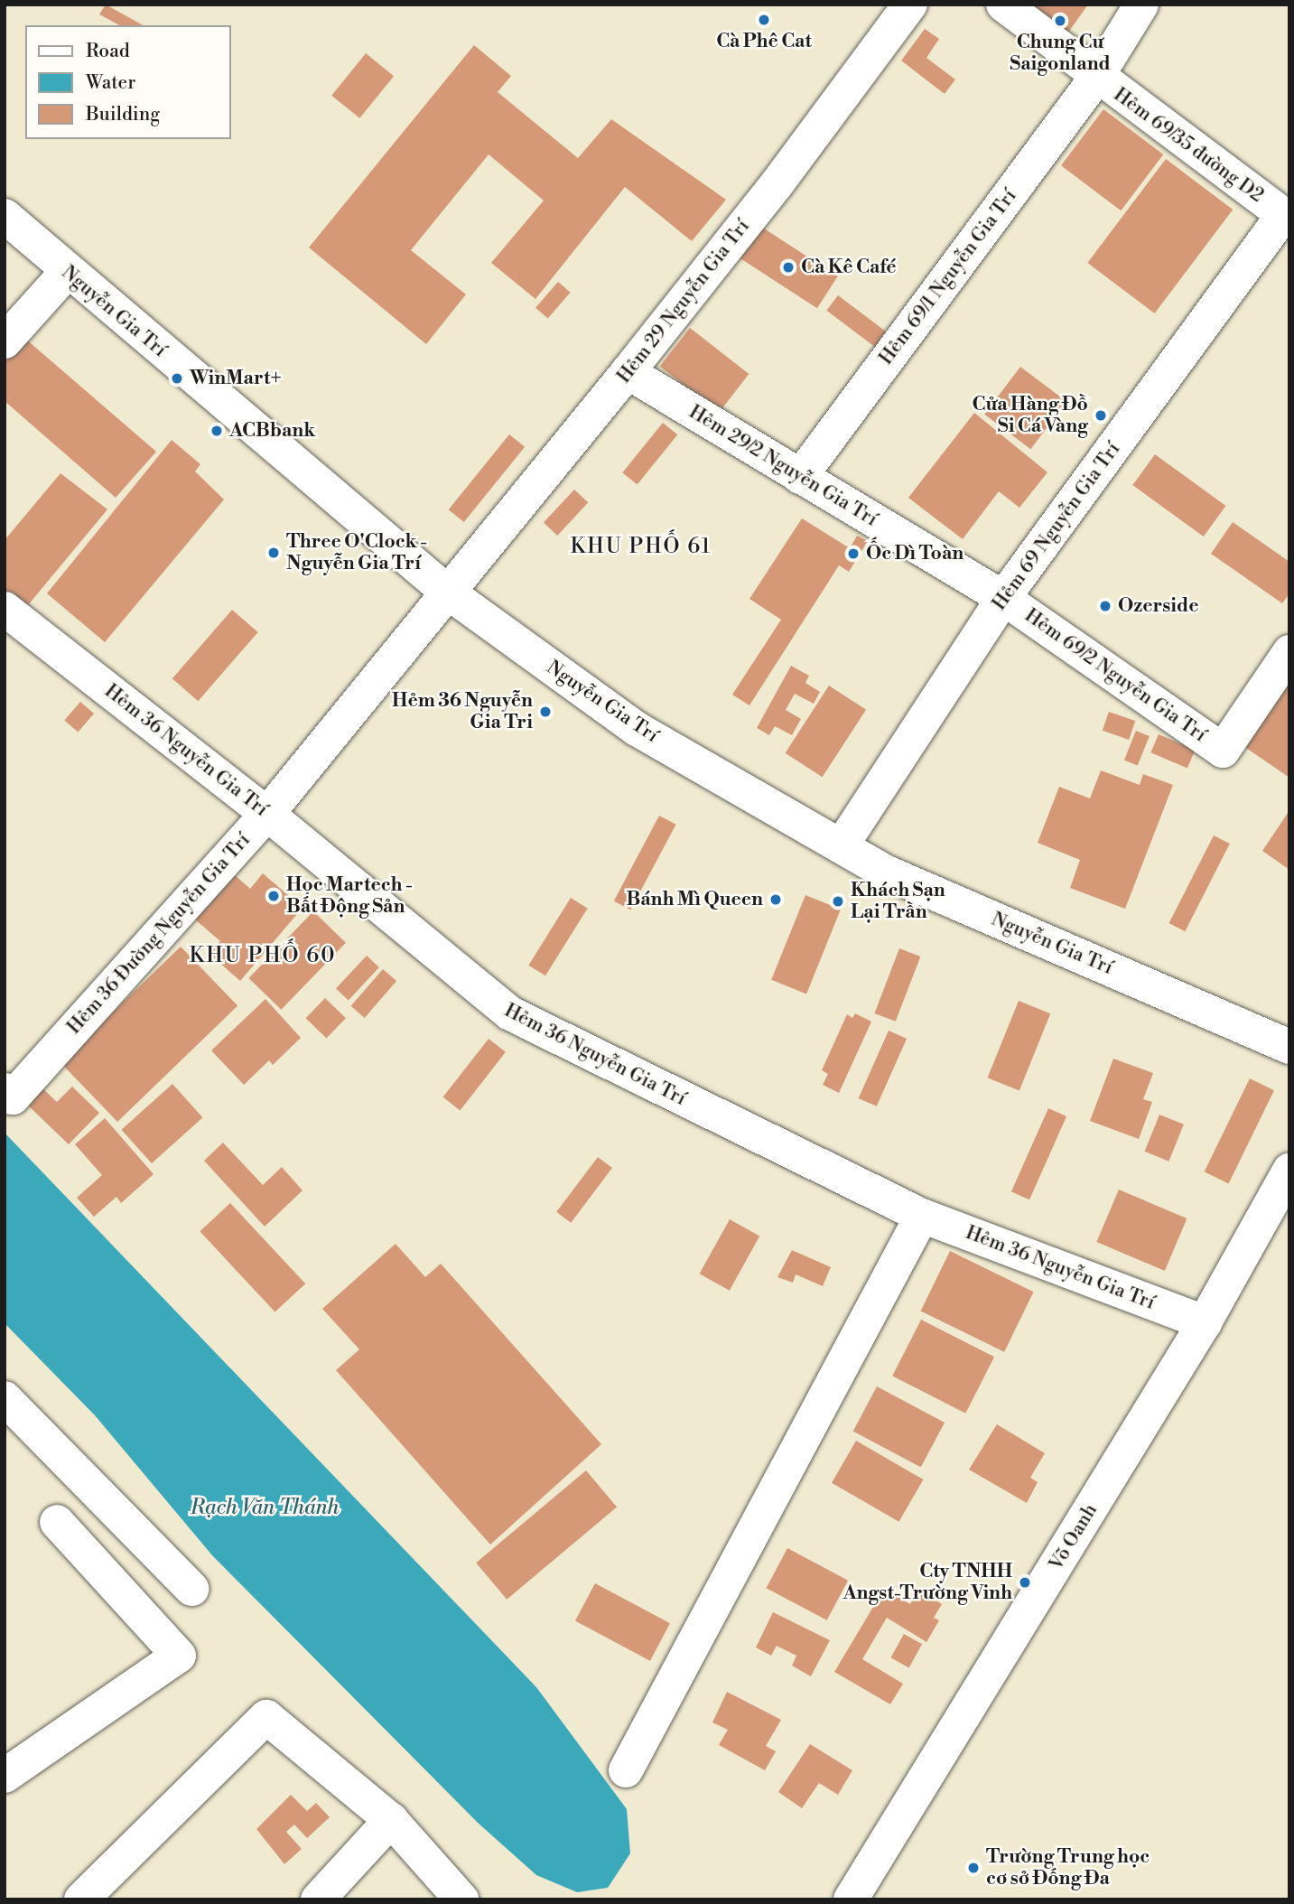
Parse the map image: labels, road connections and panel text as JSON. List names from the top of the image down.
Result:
{
  "streets": {
    "street": [
      "Hẻm 69/35 đường D2",
      "Hẻm 69/1 Nguyễn Gia Trí",
      "Hẻm 29 Nguyễn Gia Trí",
      "Nguyễn Gia Trí",
      "Hẻm 29/2 Nguyễn Gia Trí",
      "Hẻm 69 Nguyễn Gia Trí",
      "Hẻm 69/2 Nguyễn Gia Trí",
      "Hẻm 36 Nguyễn Gia Trí",
      "Hẻm 36 Đường Nguyễn Gia Trí",
      "Võ Oanh"
    ]
  },
  "crossings": [
    ["Hẻm 69/35 đường D2", "Hẻm 69/1 Nguyễn Gia Trí"],
    ["Hẻm 69/35 đường D2", "Hẻm 69 Nguyễn Gia Trí"],
    ["Hẻm 69/1 Nguyễn Gia Trí", "Hẻm 29/2 Nguyễn Gia Trí"],
    ["Hẻm 29 Nguyễn Gia Trí", "Nguyễn Gia Trí"],
    ["Hẻm 29 Nguyễn Gia Trí", "Hẻm 29/2 Nguyễn Gia Trí"],
    ["Hẻm 29 Nguyễn Gia Trí", "Hẻm 36 Đường Nguyễn Gia Trí"],
    ["Nguyễn Gia Trí", "Hẻm 69 Nguyễn Gia Trí"],
    ["Nguyễn Gia Trí", "Hẻm 36 Đường Nguyễn Gia Trí"],
    ["Hẻm 29/2 Nguyễn Gia Trí", "Hẻm 69 Nguyễn Gia Trí"],
    ["Hẻm 29/2 Nguyễn Gia Trí", "Hẻm 69/2 Nguyễn Gia Trí"],
    ["Hẻm 69 Nguyễn Gia Trí", "Hẻm 69/2 Nguyễn Gia Trí"],
    ["Hẻm 36 Nguyễn Gia Trí", "Hẻm 36 Đường Nguyễn Gia Trí"],
    ["Hẻm 36 Nguyễn Gia Trí", "Võ Oanh"]
  ],
  "districts": ["KHU PHỐ 61", "KHU PHỐ 60"],
  "water": ["Rạch Văn Thánh"],
  "places": [
    "Cà Phê Cat",
    "Chung Cư Saigonland",
    "Cà Kê Café",
    "WinMart+",
    "Cửa Hàng Đồ Si Cá Vàng",
    "ACBbank",
    "Three O'Clock - Nguyễn Gia Trí",
    "Ốc Dì Toàn",
    "Ozerside",
    "Hẻm 36 Nguyễn Gia Tri",
    "Học Martech - Bất Động Sản",
    "Bánh Mì Queen",
    "Khách Sạn Lại Trần",
    "Cty TNHH Angst-Trường Vinh",
    "Trường Trung học cơ sở Đống Đa"
  ],
  "legend": ["Road", "Water", "Building"]
}
